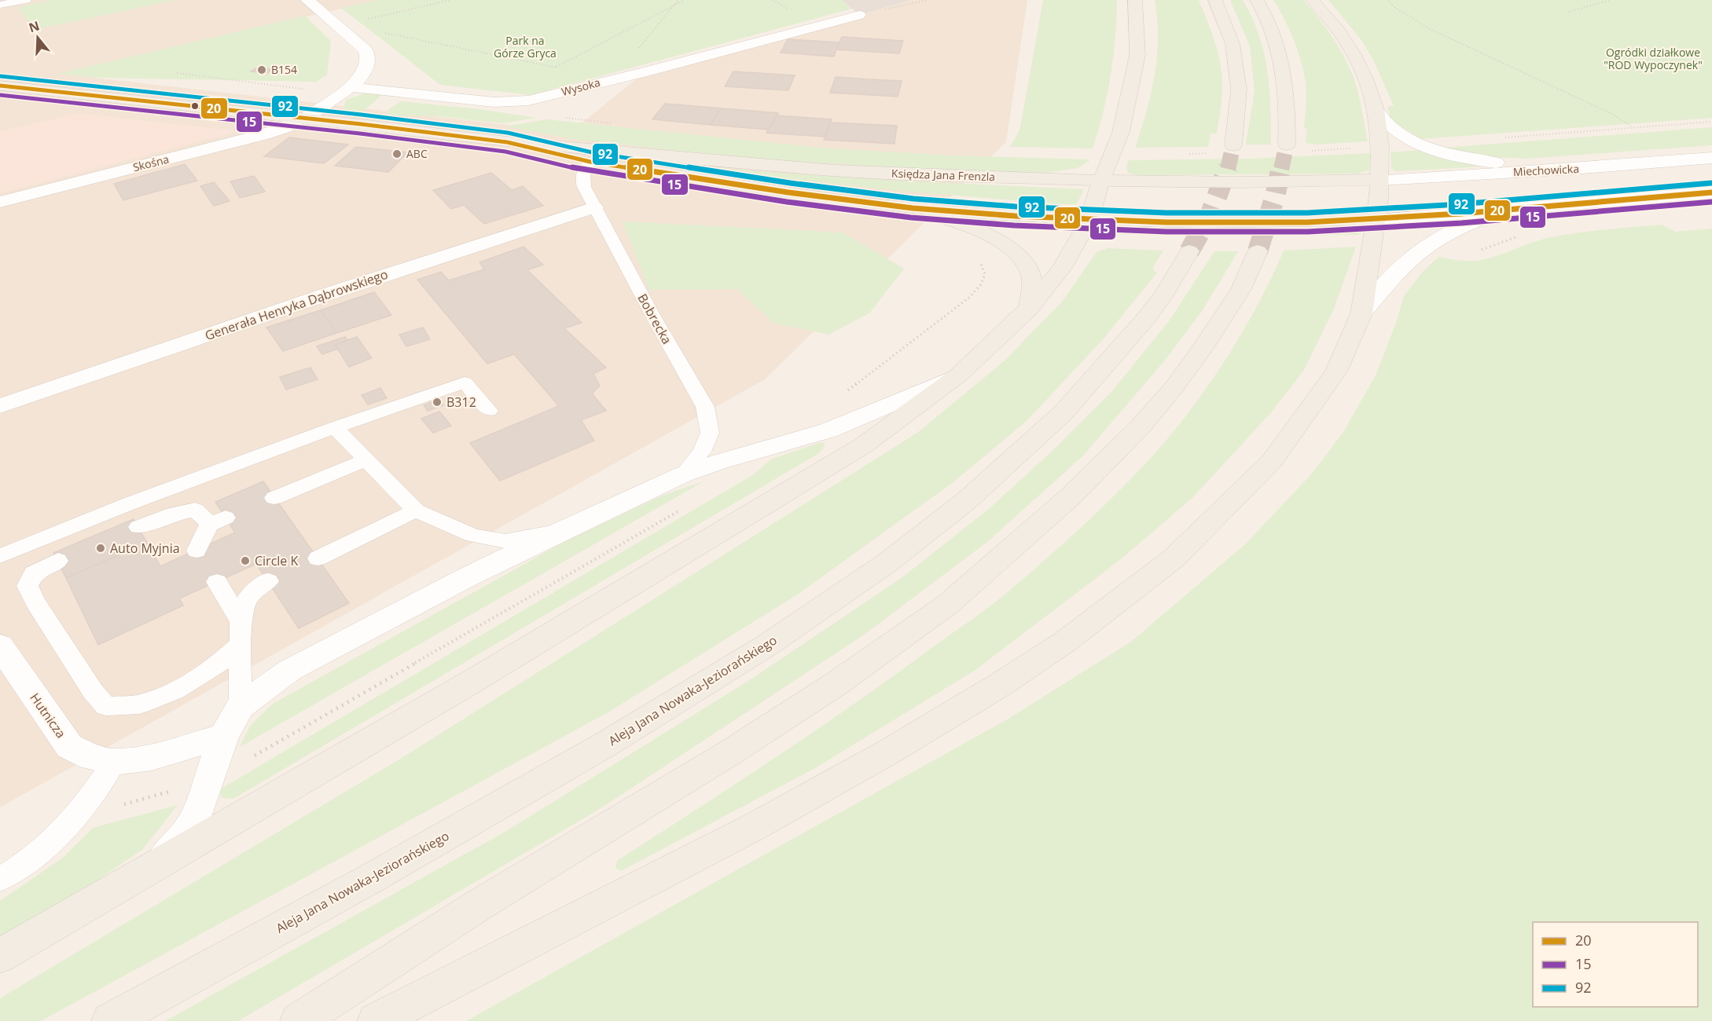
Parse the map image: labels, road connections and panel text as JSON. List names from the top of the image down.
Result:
{
  "streets": {
    "main road": ["Księdza Jana Frenzla", "Aleja Jana Nowaka-Jeziorańskiego"],
    "street": [
      "Wysoka",
      "Skośna",
      "Miechowicka",
      "Generała Henryka Dąbrowskiego",
      "Hutnicza"
    ],
    "lane": ["Bobrecka"]
  },
  "crossings": [
    ["Skośna", "Księdza Jana Frenzla"],
    ["Miechowicka", "Księdza Jana Frenzla"],
    ["Księdza Jana Frenzla", "Bobrecka"],
    ["Generała Henryka Dąbrowskiego", "Bobrecka"]
  ],
  "parks": ["Park na Górze Gryca", "Ogródki działkowe \"ROD Wypoczynek\""],
  "places": [
    "B154",
    "ABC",
    "B312",
    "Auto Myjnia",
    "Circle K"
  ],
  "lines": ["transit line 92", "transit line 20", "transit line 15"],
  "legend": ["20", "15", "92"],
  "north": "top"
}
